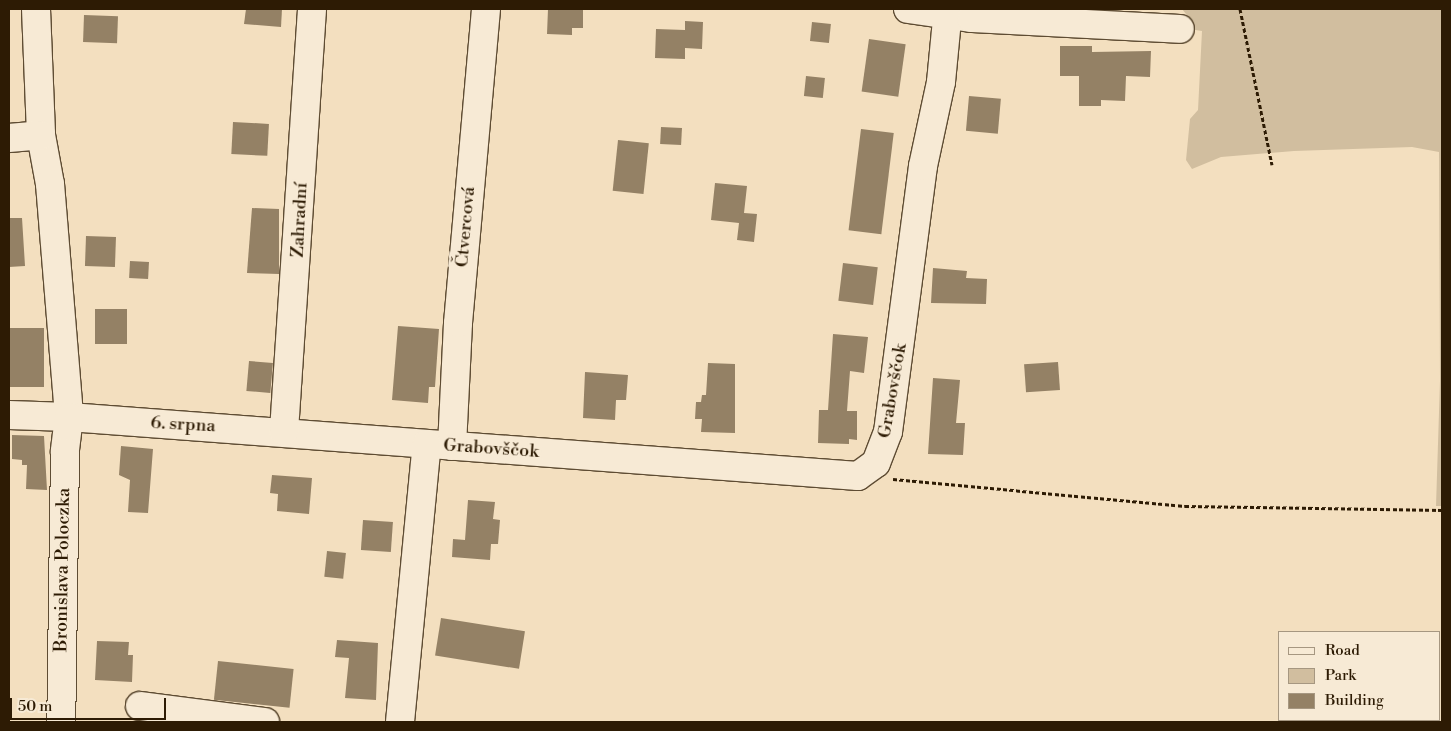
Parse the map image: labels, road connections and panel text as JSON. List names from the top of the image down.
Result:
{
  "streets": {
    "street": [
      "Zahradní",
      "Čtvercová",
      "Grabovščok",
      "6. srpna",
      "Bronislava Poloczka"
    ]
  },
  "crossings": [
    ["Zahradní", "6. srpna"],
    ["Čtvercová", "Grabovščok"],
    ["Čtvercová", "6. srpna"],
    ["Grabovščok", "6. srpna"],
    ["6. srpna", "Bronislava Poloczka"]
  ],
  "legend": ["Road", "Park", "Building"],
  "scale_bar": "50 m"
}
